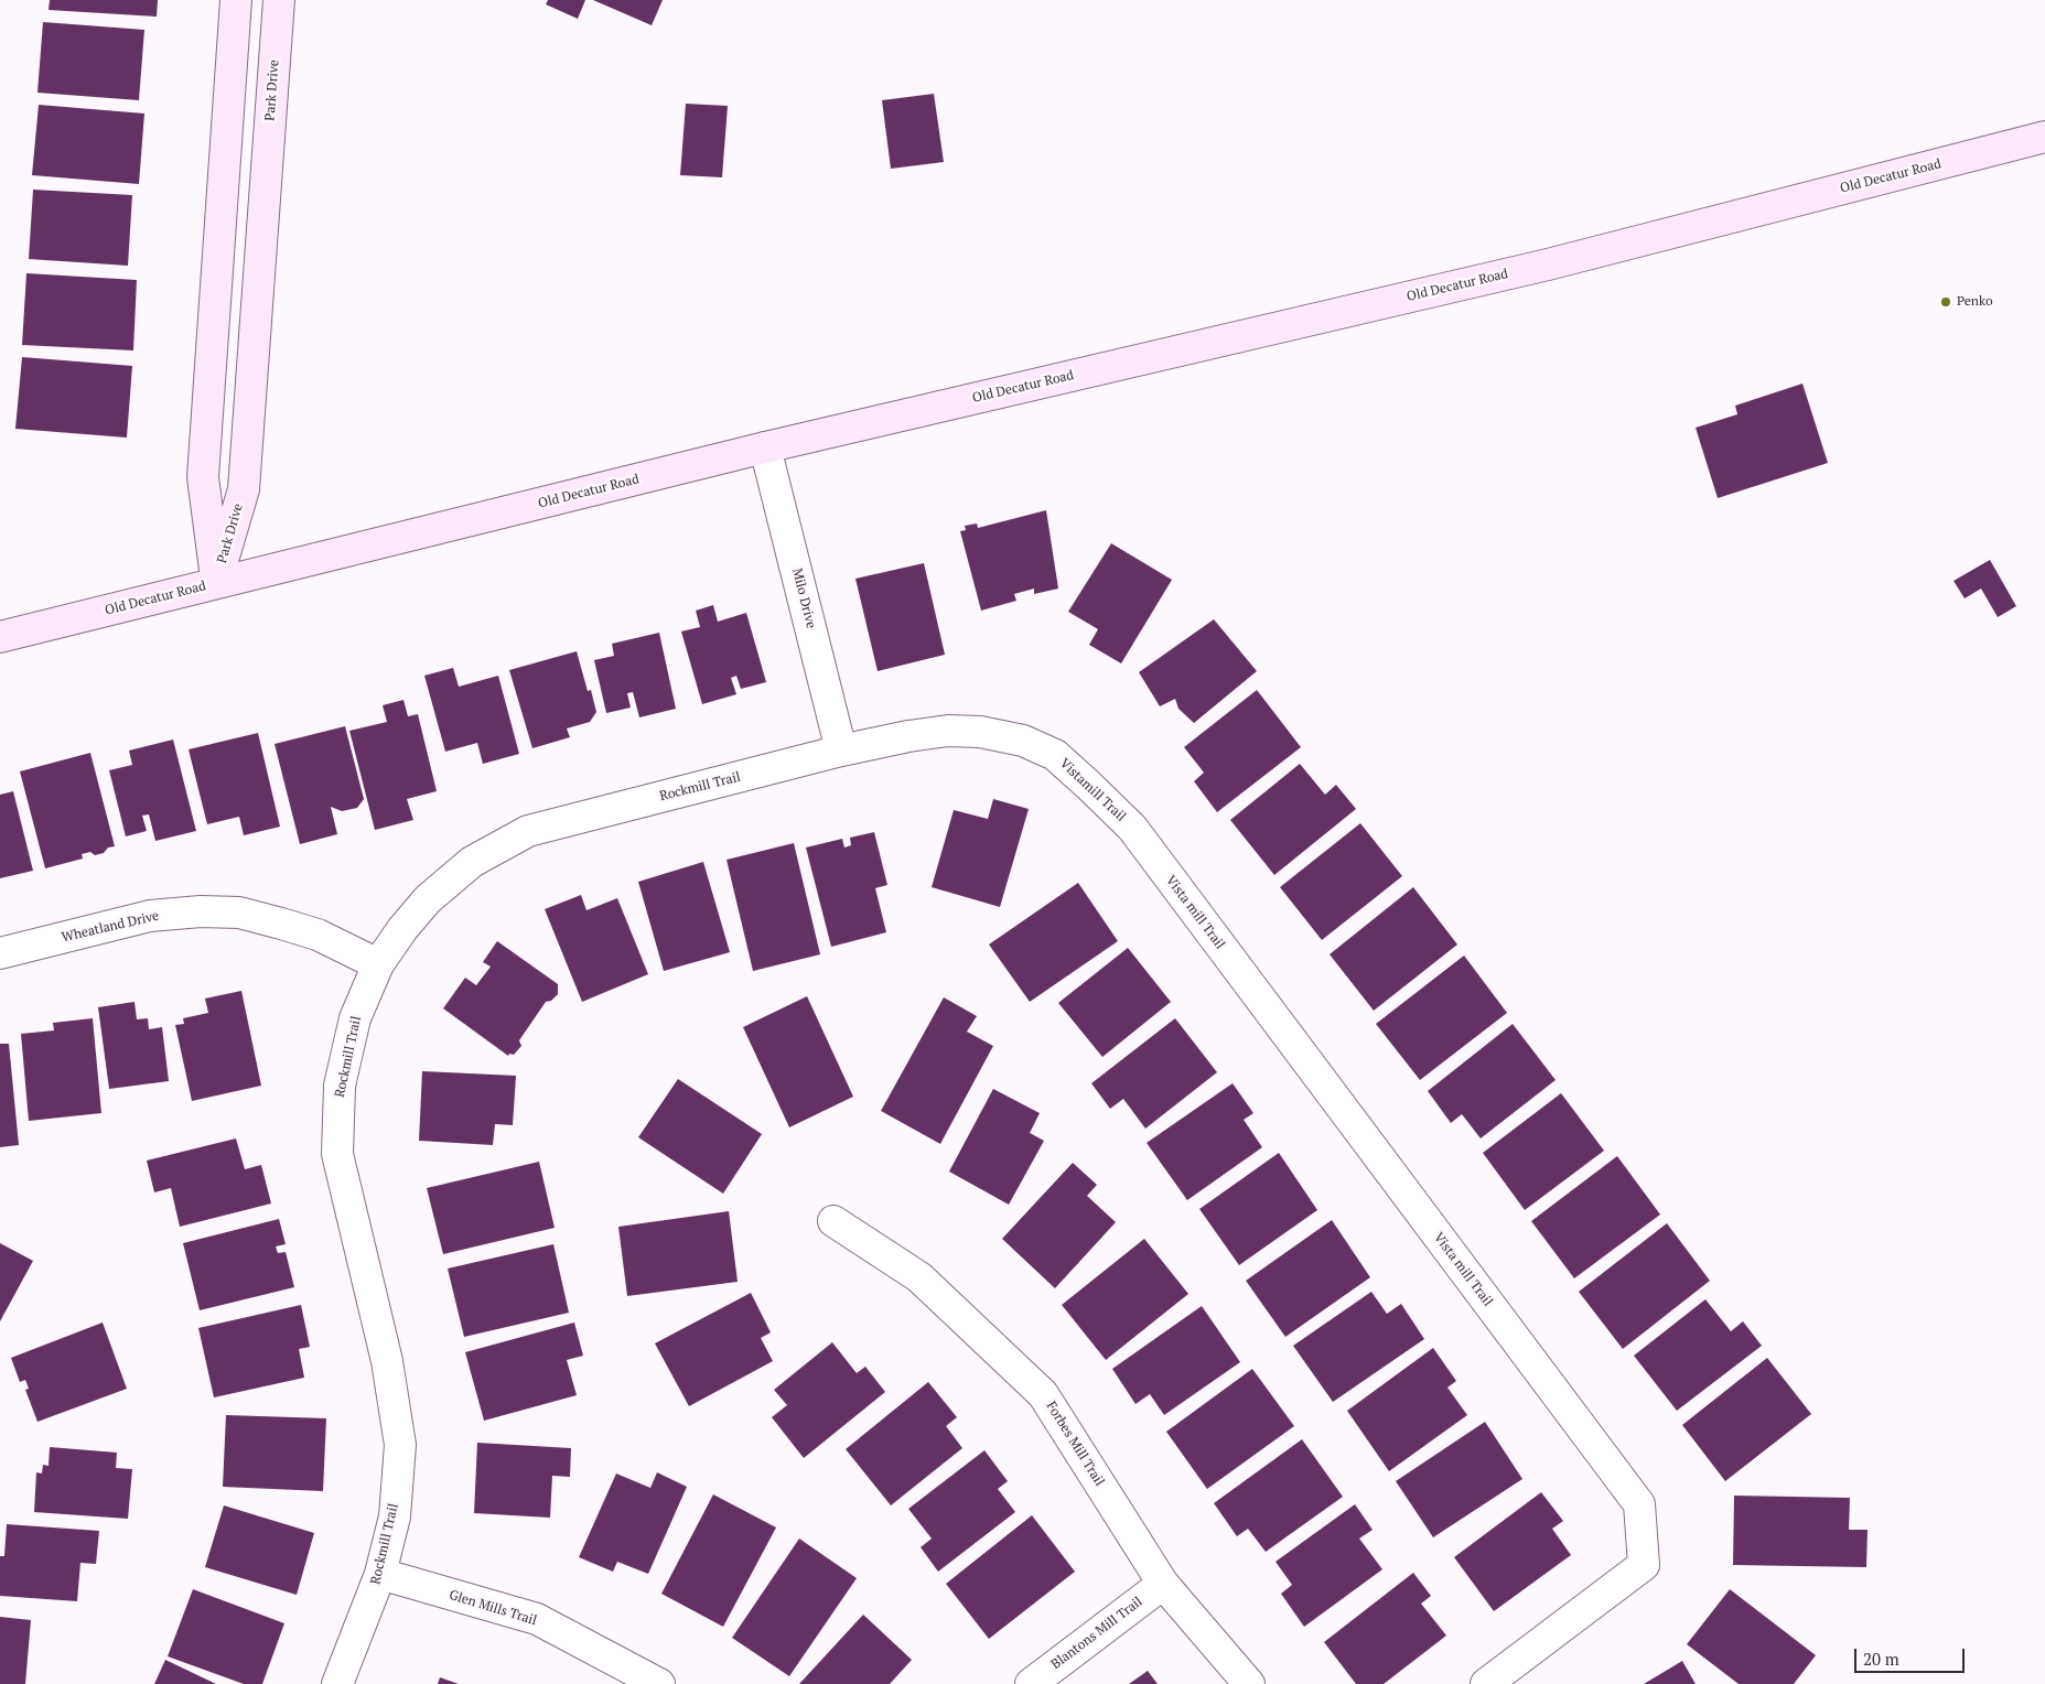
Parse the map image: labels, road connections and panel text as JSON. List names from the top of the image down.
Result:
{
  "streets": {
    "street": [
      "Park Drive",
      "Old Decatur Road",
      "Milo Drive",
      "Rockmill Trail",
      "Vistamill Trail",
      "Vista mill Trail",
      "Wheatland Drive",
      "Forbes Mill Trail",
      "Glen Mills Trail",
      "Blantons Mill Trail"
    ]
  },
  "crossings": [
    ["Park Drive", "Old Decatur Road"],
    ["Old Decatur Road", "Milo Drive"],
    ["Milo Drive", "Rockmill Trail"],
    ["Rockmill Trail", "Vistamill Trail"],
    ["Rockmill Trail", "Wheatland Drive"],
    ["Rockmill Trail", "Glen Mills Trail"],
    ["Vistamill Trail", "Vista mill Trail"],
    ["Forbes Mill Trail", "Blantons Mill Trail"]
  ],
  "places": ["Penko"],
  "scale_bar": "20 m"
}
